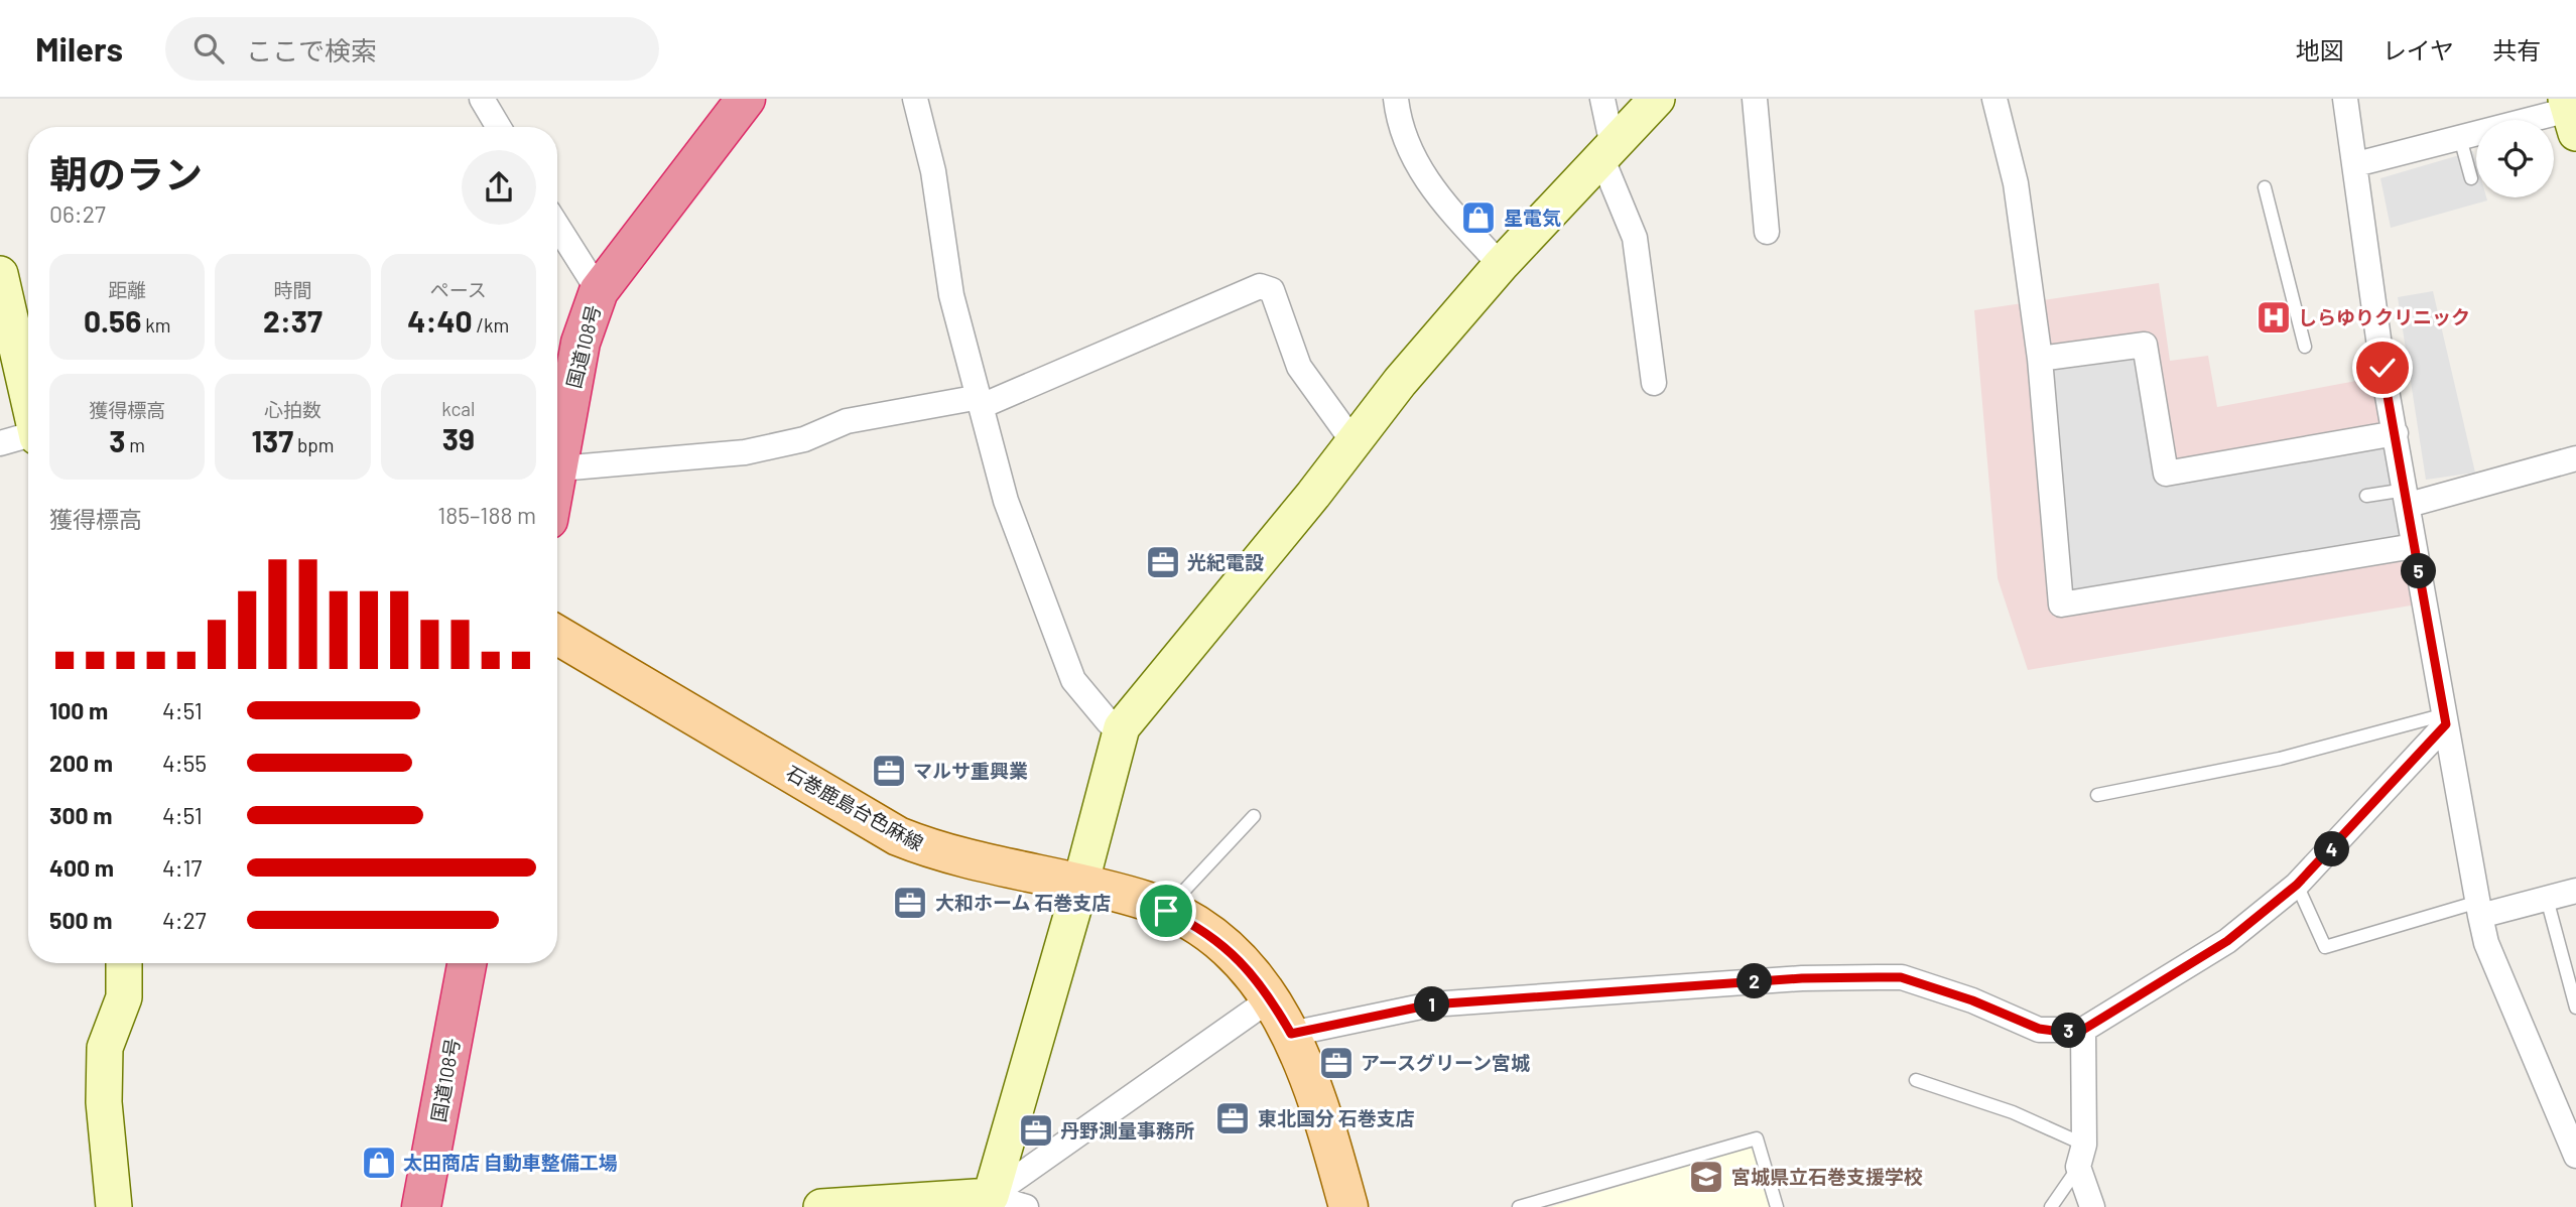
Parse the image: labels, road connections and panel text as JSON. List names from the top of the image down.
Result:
{
  "streets": {
    "highway": ["国道108号"],
    "main road": ["石巻鹿島台色麻線"]
  },
  "places": {
    "shop": ["星電気", "太田商店 自動車整備工場"],
    "hospital": ["しらゆりクリニック"],
    "office": [
      "光紀電設",
      "マルサ重興業",
      "大和ホーム 石巻支店",
      "アースグリーン宮城",
      "東北国分 石巻支店",
      "丹野測量事務所"
    ],
    "school or university": ["宮城県立石巻支援学校"]
  },
  "page": {
    "header": "Milers",
    "search": "ここで検索",
    "nav": ["地図", "レイヤ", "共有"],
    "heading": ["朝のラン", "06:27"],
    "stats": [
      ["距離", "0.56 km"],
      ["時間", "2:37"],
      ["ペース", "4:40 /km"],
      ["獲得標高", "3 m"],
      ["心拍数", "137 bpm"],
      ["kcal", "39"]
    ],
    "chart": ["獲得標高", "185–188 m"],
    "pins": [
      "5",
      "4",
      "2",
      "1",
      "3"
    ],
    "list": [
      {
        "name": "100 m",
        "note": "4:51"
      },
      {
        "name": "200 m",
        "note": "4:55"
      },
      {
        "name": "300 m",
        "note": "4:51"
      },
      {
        "name": "400 m",
        "note": "4:17"
      },
      {
        "name": "500 m",
        "note": "4:27"
      }
    ]
  }
}
